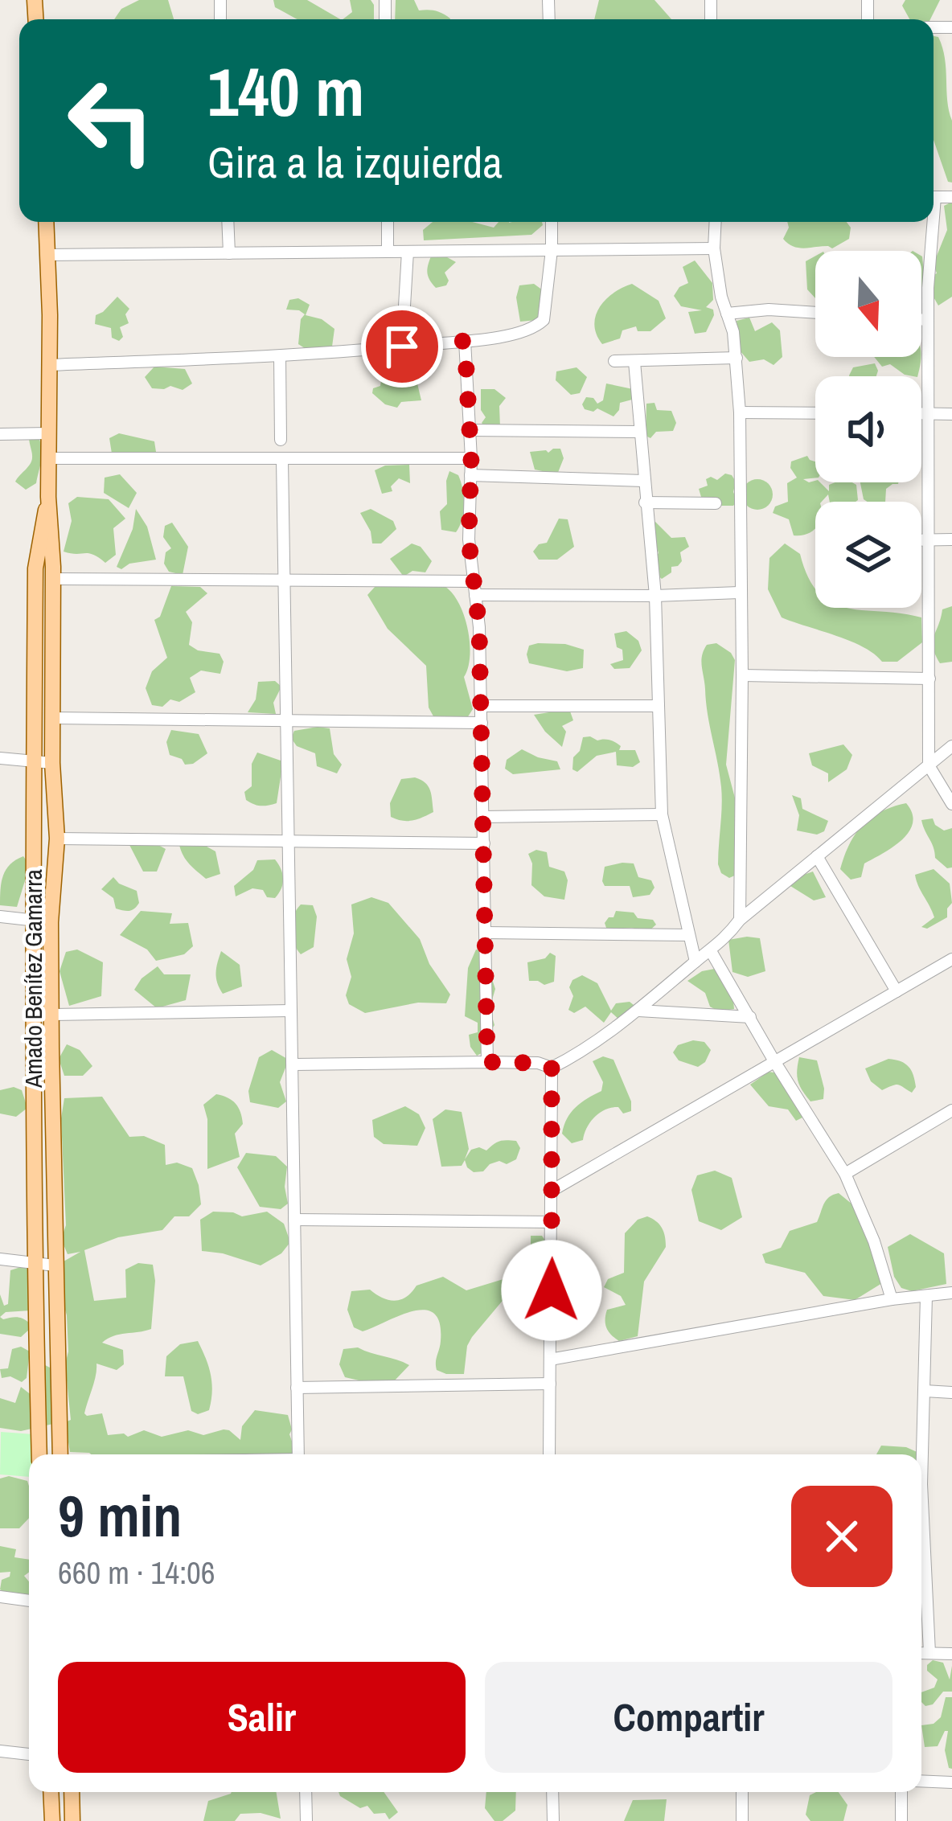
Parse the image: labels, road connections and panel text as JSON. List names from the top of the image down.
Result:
{
  "streets": {
    "main road": ["Amado Benítez Gamarra"]
  },
  "north": "bottom",
  "page": {
    "turn": ["140 m", "Gira a la izquierda"],
    "heading": ["9 min", "660 m · 14:06"],
    "buttons": ["Salir", "Compartir"]
  }
}
